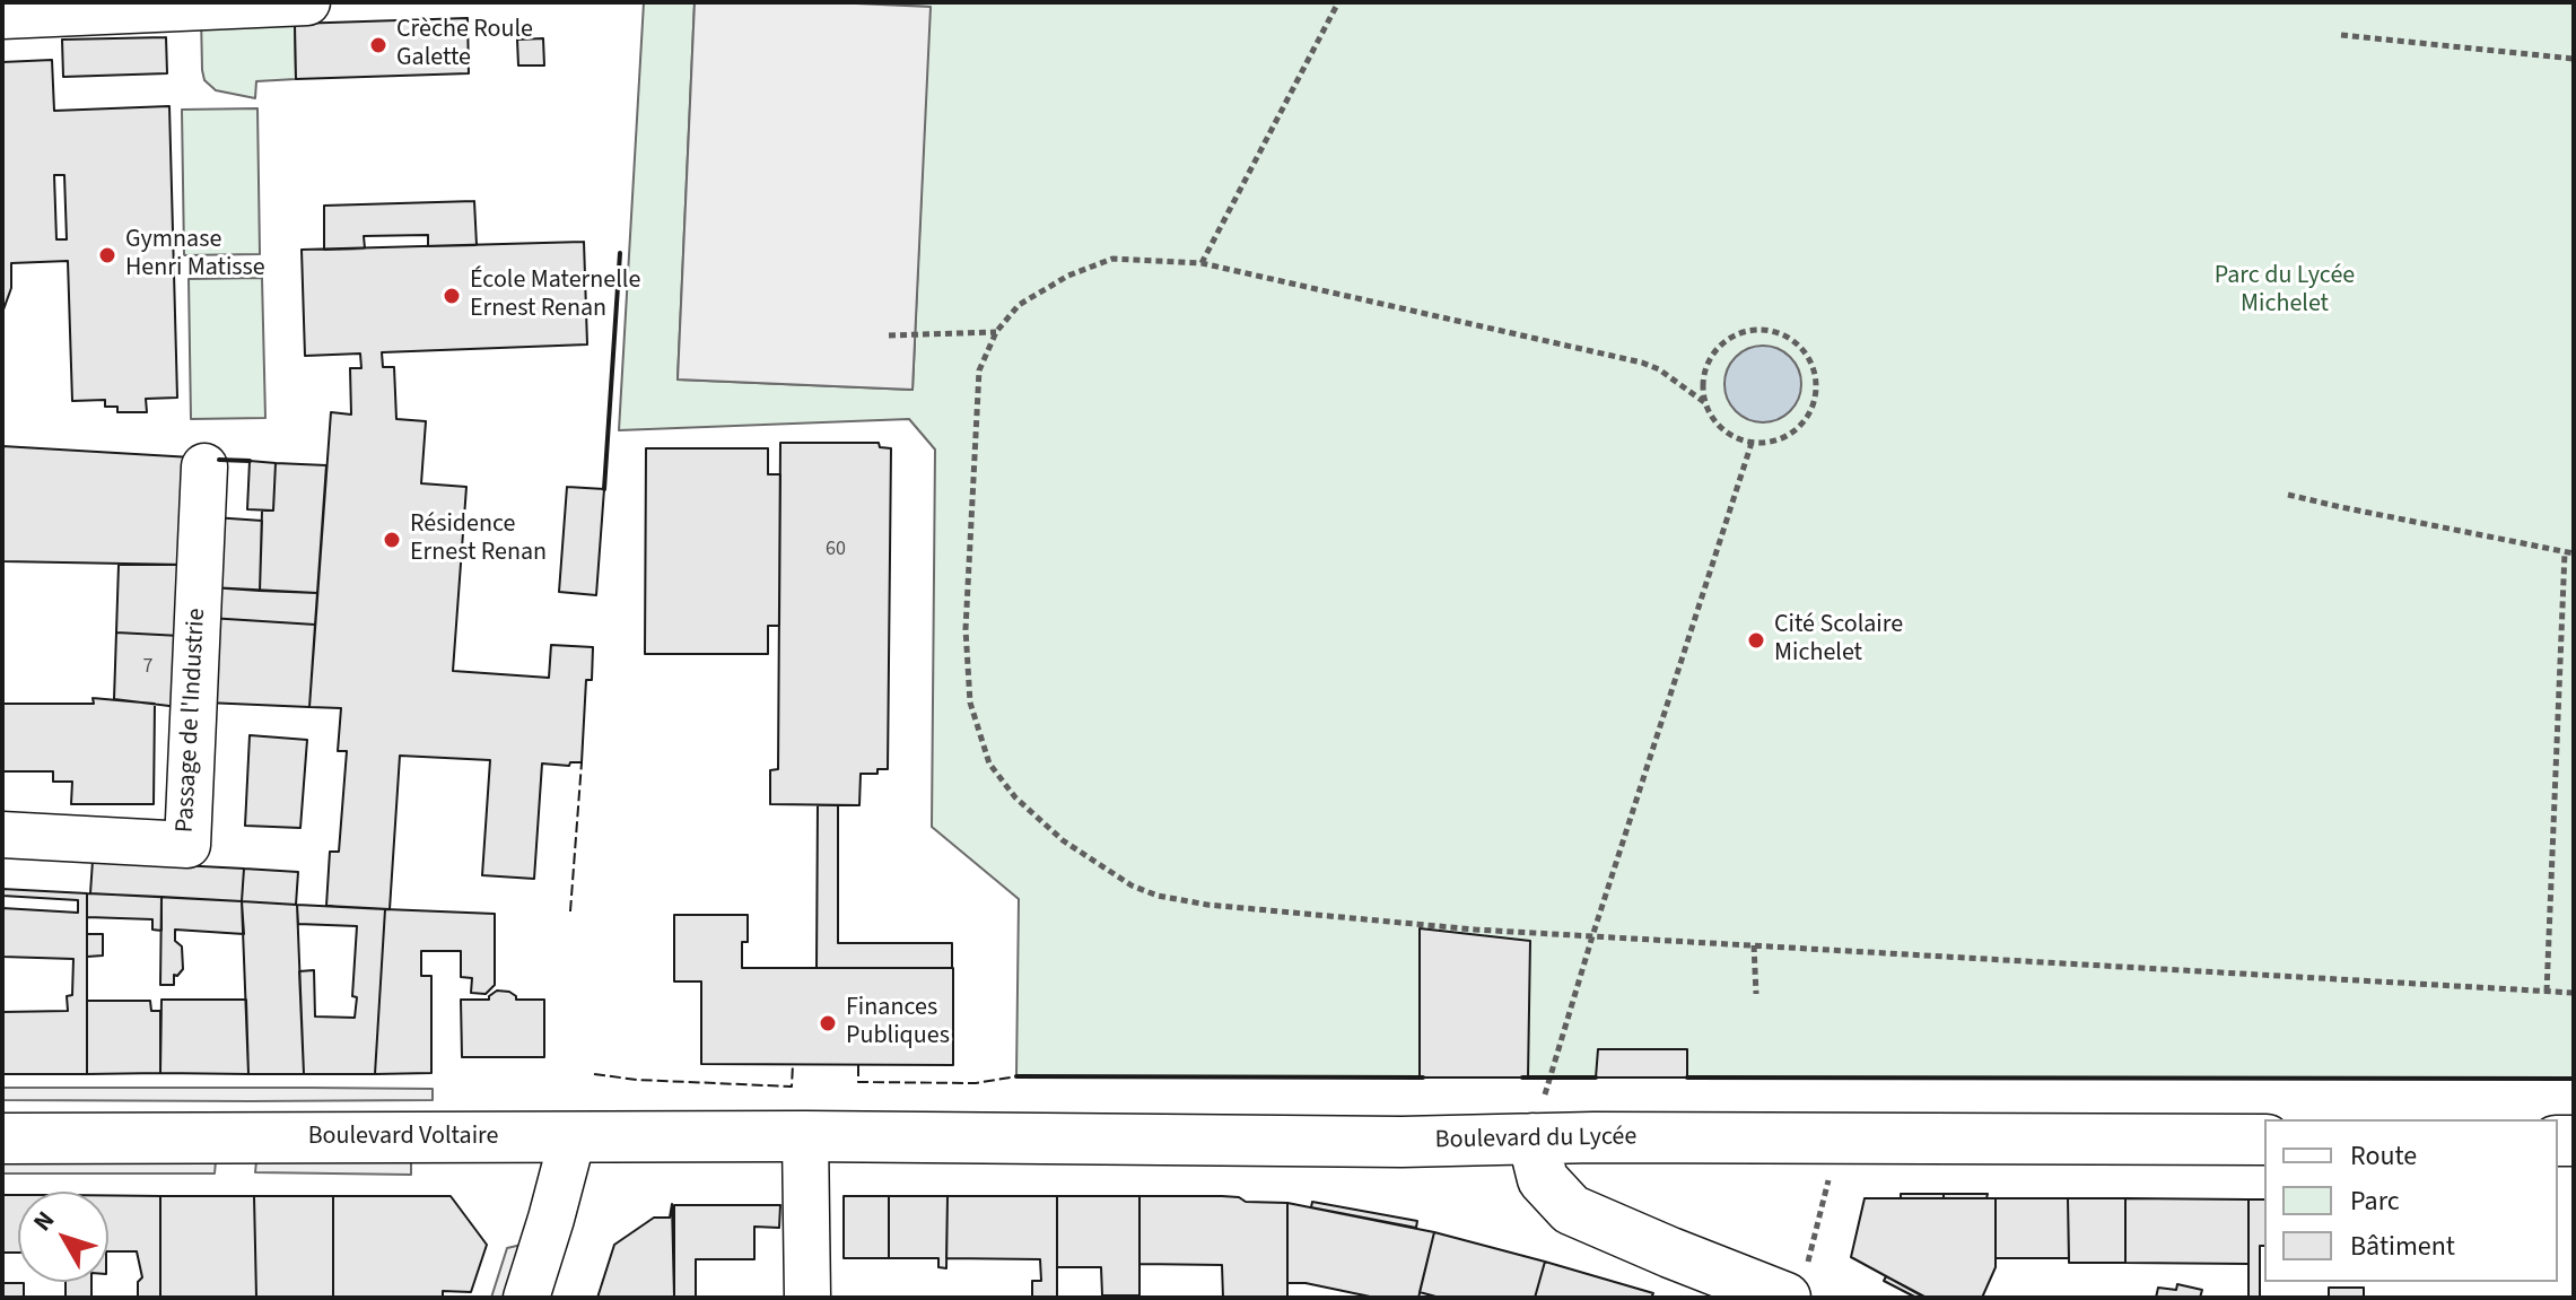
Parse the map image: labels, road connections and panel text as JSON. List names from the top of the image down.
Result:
{
  "streets": {
    "main road": ["Boulevard Voltaire", "Boulevard du Lycée"],
    "street": ["Passage de l'Industrie"]
  },
  "crossings": [
    ["Boulevard Voltaire", "Boulevard du Lycée"]
  ],
  "parks": ["Parc du Lycée Michelet"],
  "places": [
    "Crèche Roule Galette",
    "Gymnase Henri Matisse",
    "École Maternelle Ernest Renan",
    "Résidence Ernest Renan",
    "Cité Scolaire Michelet",
    "Finances Publiques"
  ],
  "house_numbers": ["60", "7"],
  "legend": ["Route", "Parc", "Bâtiment"],
  "north": "top left"
}
